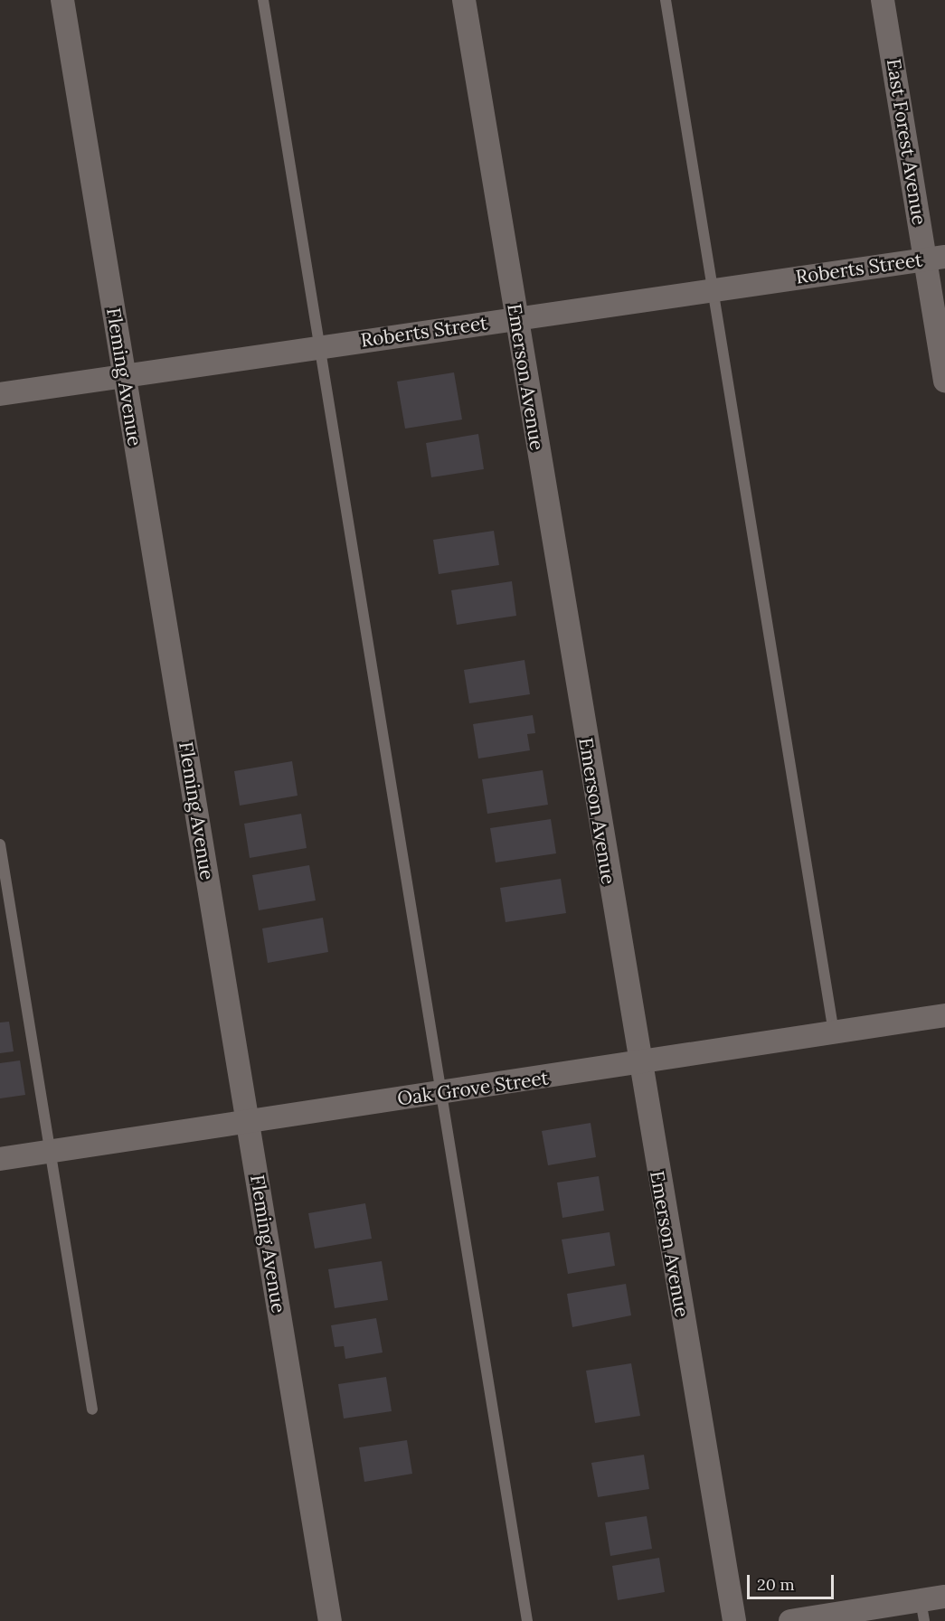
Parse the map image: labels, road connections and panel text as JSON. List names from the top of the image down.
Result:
{
  "streets": {
    "street": [
      "East Forest Avenue",
      "Roberts Street",
      "Fleming Avenue",
      "Emerson Avenue",
      "Oak Grove Street"
    ]
  },
  "crossings": [
    ["East Forest Avenue", "Roberts Street"],
    ["Roberts Street", "Fleming Avenue"],
    ["Roberts Street", "Emerson Avenue"],
    ["Fleming Avenue", "Oak Grove Street"],
    ["Emerson Avenue", "Oak Grove Street"]
  ],
  "scale_bar": "20 m"
}
